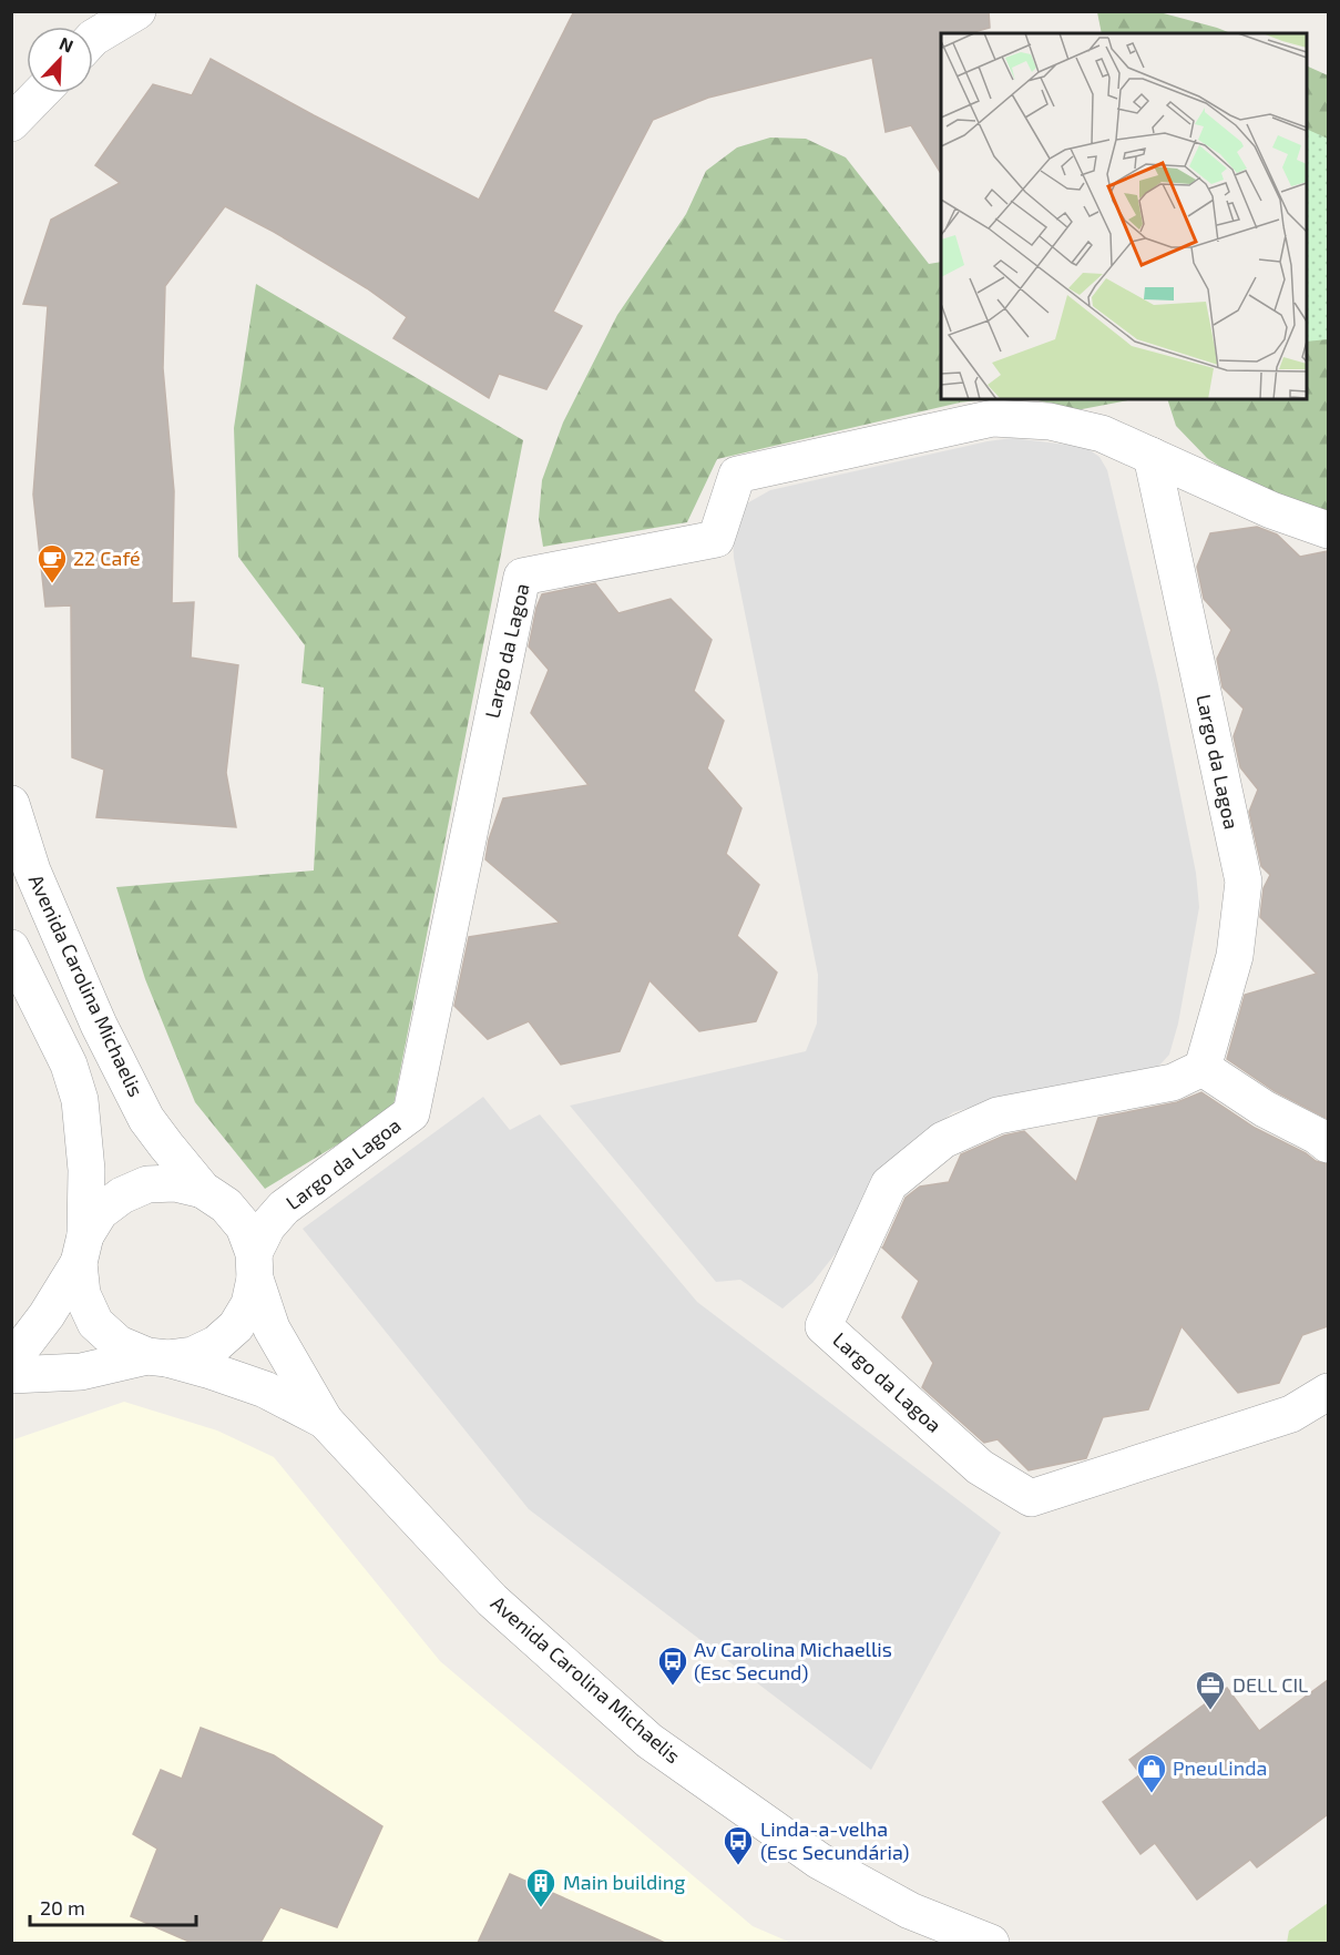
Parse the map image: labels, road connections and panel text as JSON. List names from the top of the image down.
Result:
{
  "streets": {
    "street": ["Largo da Lagoa", "Avenida Carolina Michaelis"]
  },
  "crossings": [
    ["Largo da Lagoa", "Avenida Carolina Michaelis"]
  ],
  "places": {
    "cafe": ["22 Café"],
    "bus stop": ["Av Carolina Michaellis (Esc Secund)", "Linda-a-velha (Esc Secundária)"],
    "office": ["DELL CIL"],
    "shop": ["PneuLinda"],
    "building": ["Main building"]
  },
  "scale_bar": "20 m",
  "north": "top right"
}
